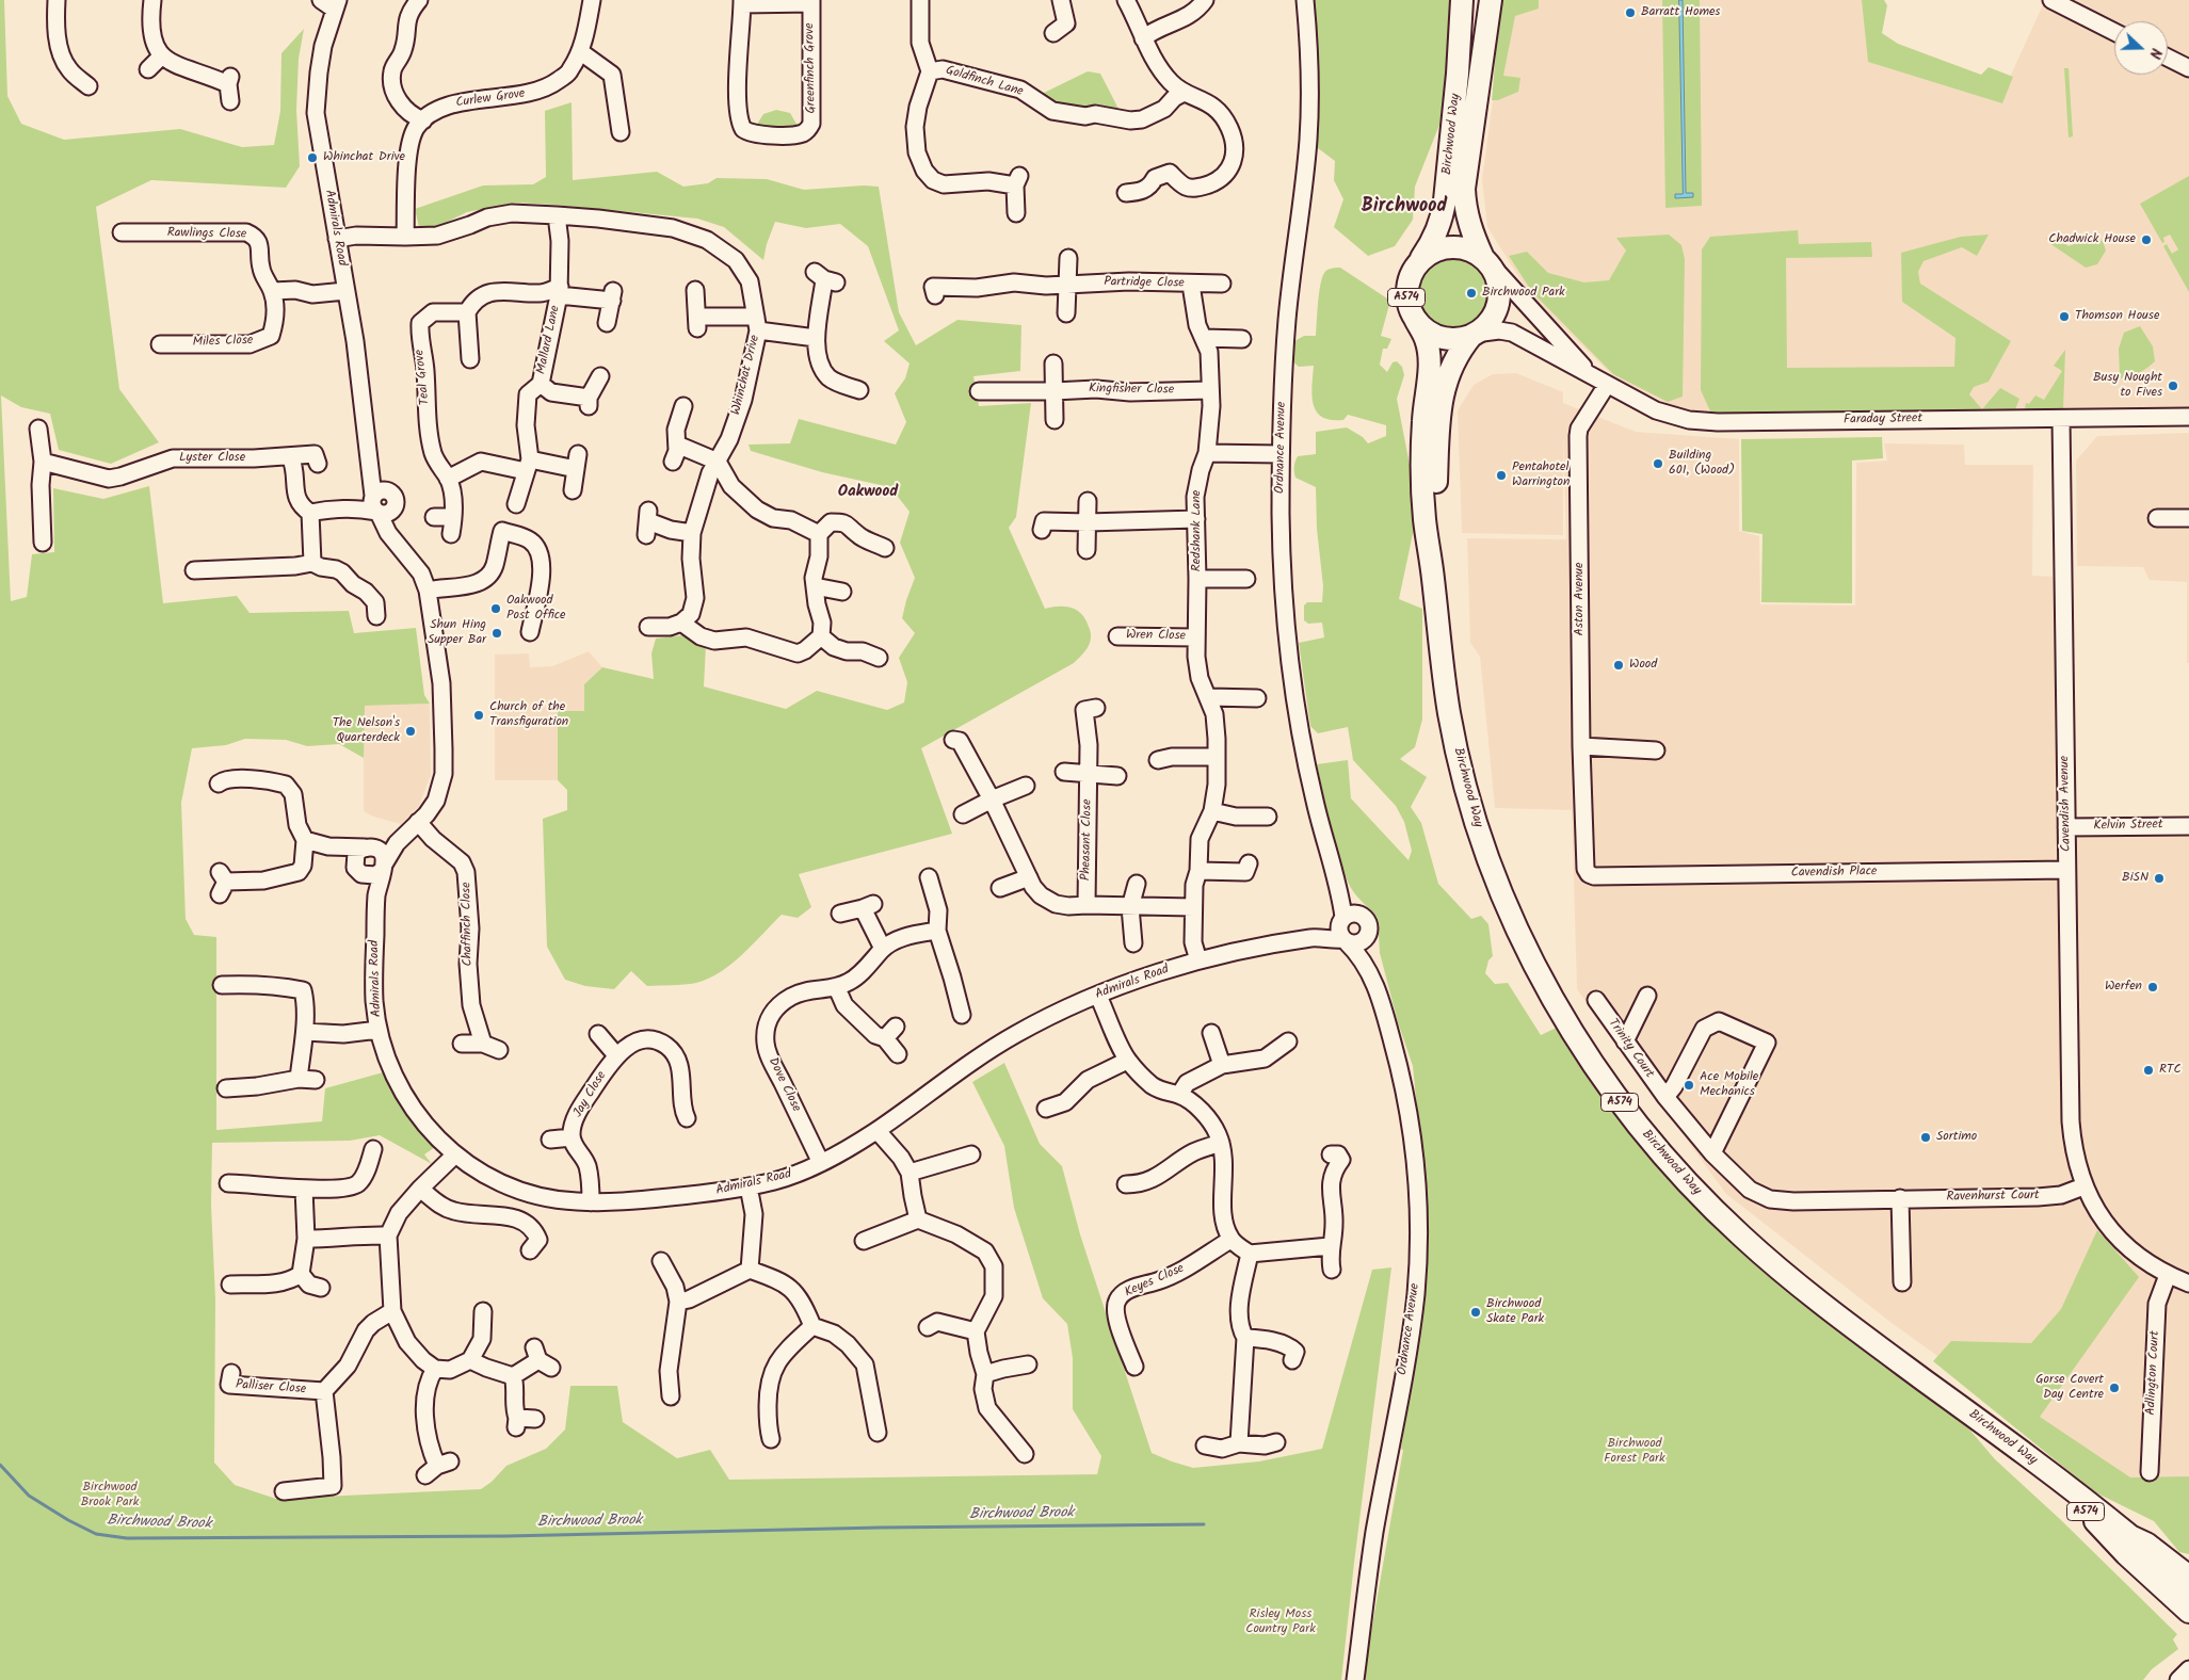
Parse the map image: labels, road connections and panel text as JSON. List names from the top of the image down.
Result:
{
  "streets": {
    "main road": ["Birchwood Way", "A574"],
    "street": [
      "Greenfinch Grove",
      "Goldfinch Lane",
      "Curlew Grove",
      "Admirals Road",
      "Rawlings Close",
      "Partridge Close",
      "Mallard Lane",
      "Miles Close",
      "Whinchat Drive",
      "Teal Grove",
      "Kingfisher Close",
      "Faraday Street",
      "Ordnance Avenue",
      "Lyster Close",
      "Redshank Lane",
      "Aston Avenue",
      "Wren Close",
      "Cavendish Avenue",
      "Kelvin Street",
      "Pheasant Close",
      "Cavendish Place",
      "Chaffinch Close",
      "Trinity Court",
      "Dove Close",
      "Jay Close",
      "Ravenhurst Court",
      "Keyes Close",
      "Adlington Court",
      "Palliser Close"
    ]
  },
  "crossings": [
    ["Curlew Grove", "Whinchat Drive"],
    ["Birchwood Way", "A574"],
    ["Birchwood Way", "Faraday Street"],
    ["Admirals Road", "Whinchat Drive"],
    ["Admirals Road", "Ordnance Avenue"],
    ["Admirals Road", "Redshank Lane"],
    ["Admirals Road", "Chaffinch Close"],
    ["Admirals Road", "Dove Close"],
    ["Rawlings Close", "Miles Close"],
    ["Partridge Close", "Redshank Lane"],
    ["A574", "Faraday Street"],
    ["Mallard Lane", "Whinchat Drive"],
    ["Kingfisher Close", "Redshank Lane"],
    ["Faraday Street", "Aston Avenue"],
    ["Faraday Street", "Cavendish Avenue"],
    ["Redshank Lane", "Wren Close"],
    ["Aston Avenue", "Cavendish Place"],
    ["Cavendish Avenue", "Kelvin Street"],
    ["Cavendish Avenue", "Cavendish Place"],
    ["Cavendish Avenue", "Ravenhurst Court"],
    ["Cavendish Avenue", "Adlington Court"],
    ["Trinity Court", "Ravenhurst Court"]
  ],
  "districts": ["Birchwood", "Oakwood"],
  "water": ["Birchwood Brook"],
  "parks": ["Birchwood Forest Park", "Birchwood Brook Park", "Risley Moss Country Park"],
  "places": [
    "Barratt Homes",
    "Whinchat Drive",
    "Chadwick House",
    "Birchwood Park",
    "Thomson House",
    "Busy Nought to Fives",
    "Building 601, (Wood)",
    "Pentahotel Warrington",
    "Oakwood Post Office",
    "Shun Hing Supper Bar",
    "Wood",
    "Church of the Transfiguration",
    "The Nelson's Quarterdeck",
    "BiSN",
    "Werfen",
    "RTC",
    "Ace Mobile Mechanics",
    "Sortimo",
    "Birchwood Skate Park",
    "Gorse Covert Day Centre"
  ],
  "north": "right"
}
